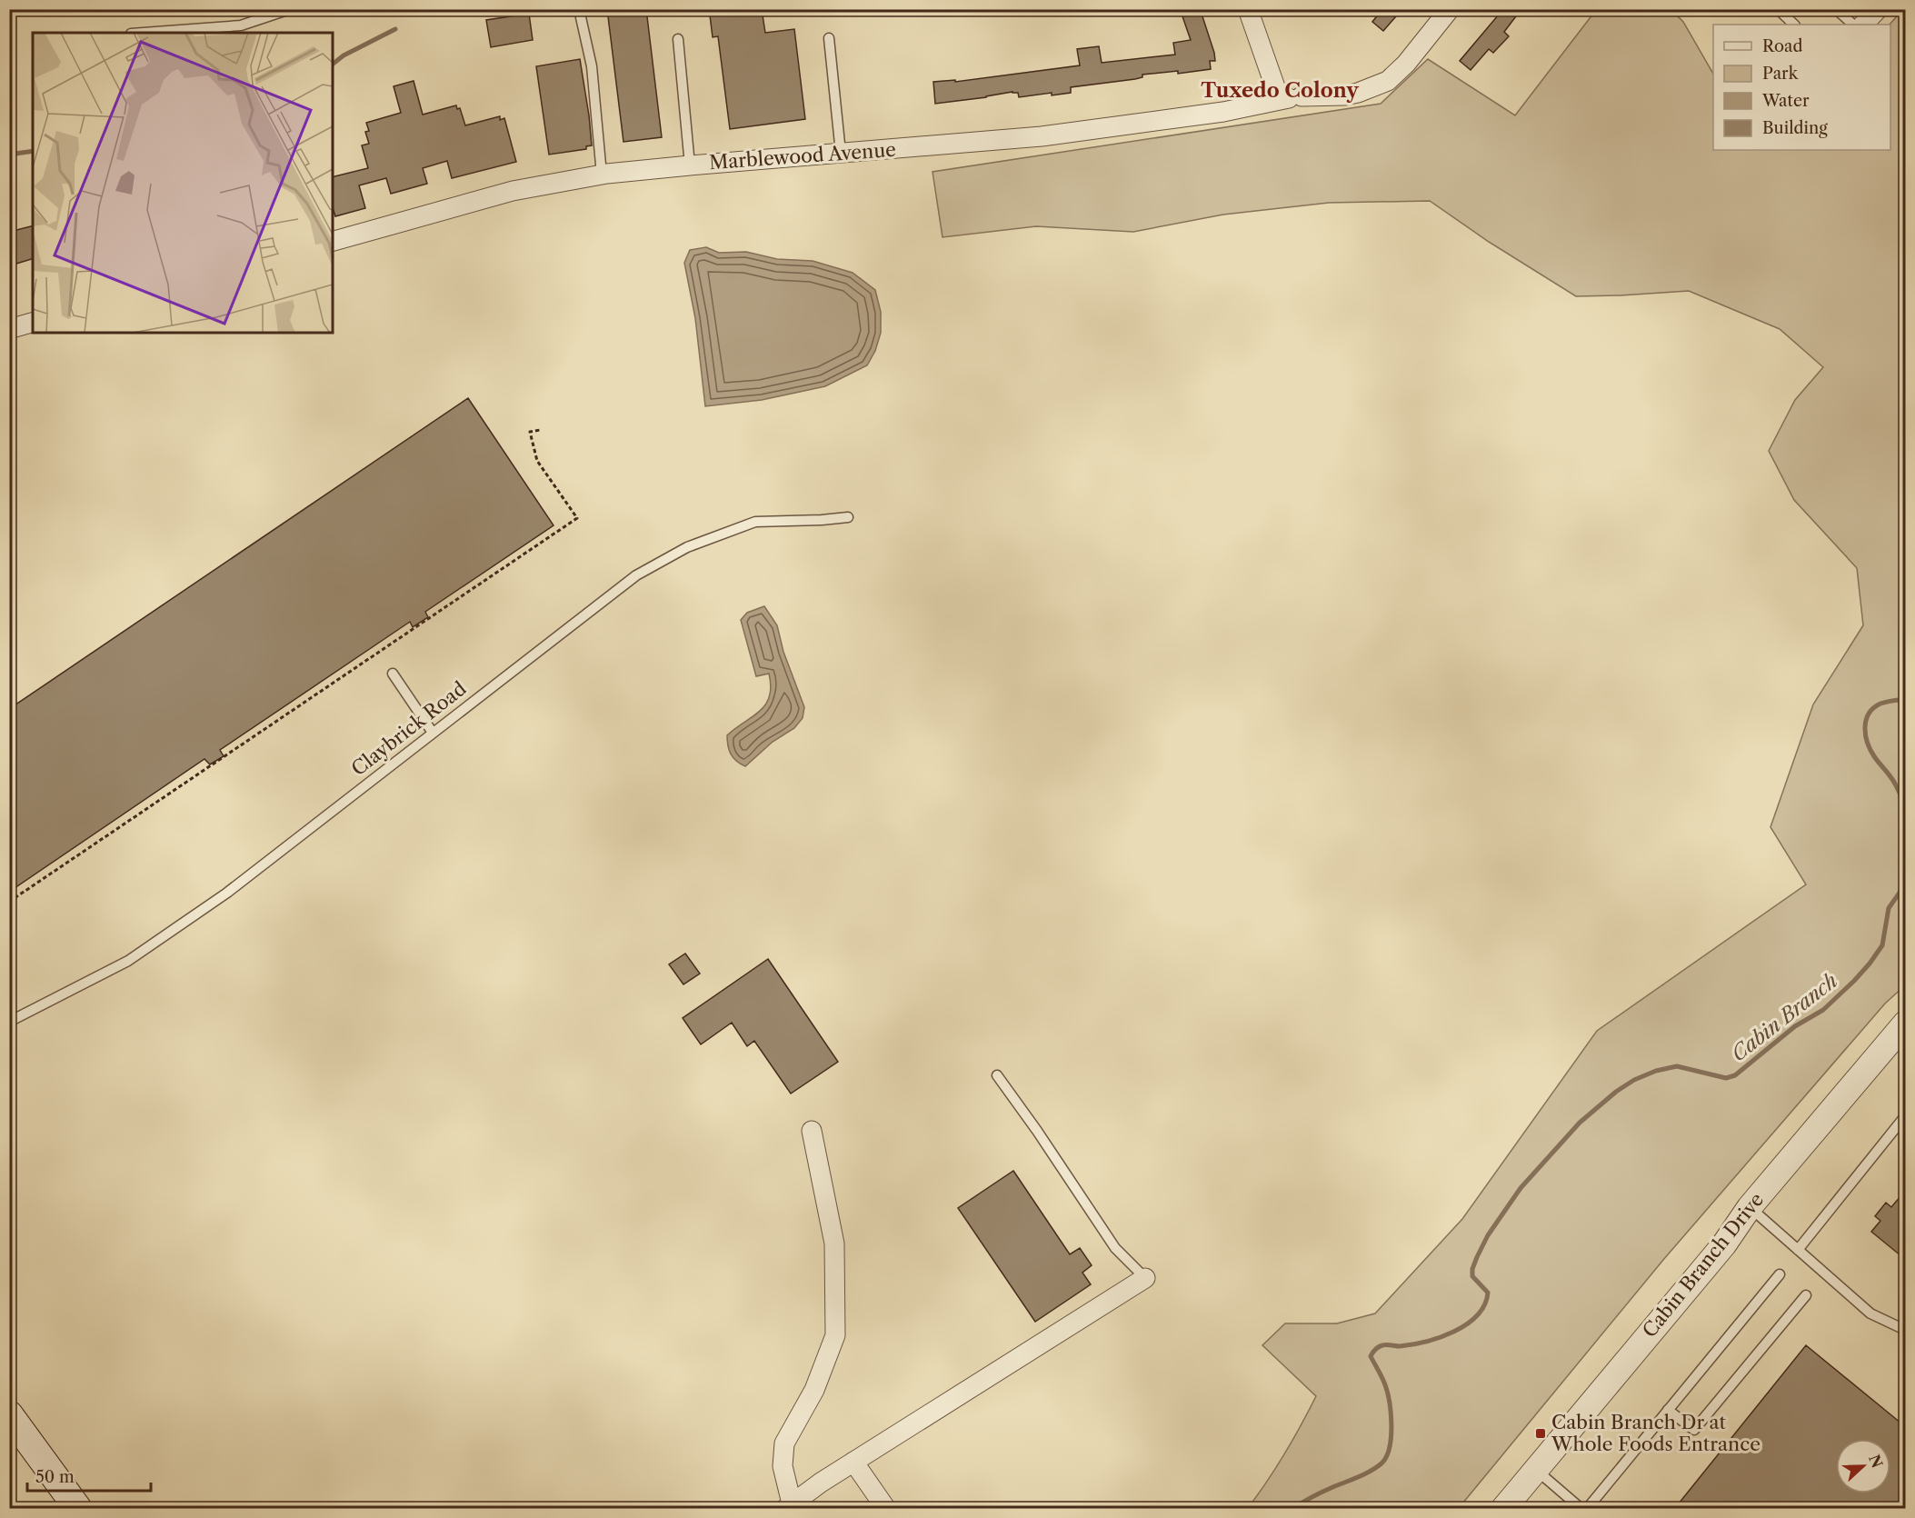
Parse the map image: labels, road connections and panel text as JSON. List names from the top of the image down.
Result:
{
  "streets": {
    "street": ["Marblewood Avenue", "Cabin Branch Drive"],
    "lane": ["Claybrick Road"]
  },
  "districts": ["Tuxedo Colony"],
  "water": ["Cabin Branch"],
  "places": {
    "transit": ["Cabin Branch Dr at Whole Foods Entrance"]
  },
  "legend": [
    "Road",
    "Park",
    "Water",
    "Building"
  ],
  "scale_bar": "50 m",
  "north": "right"
}
